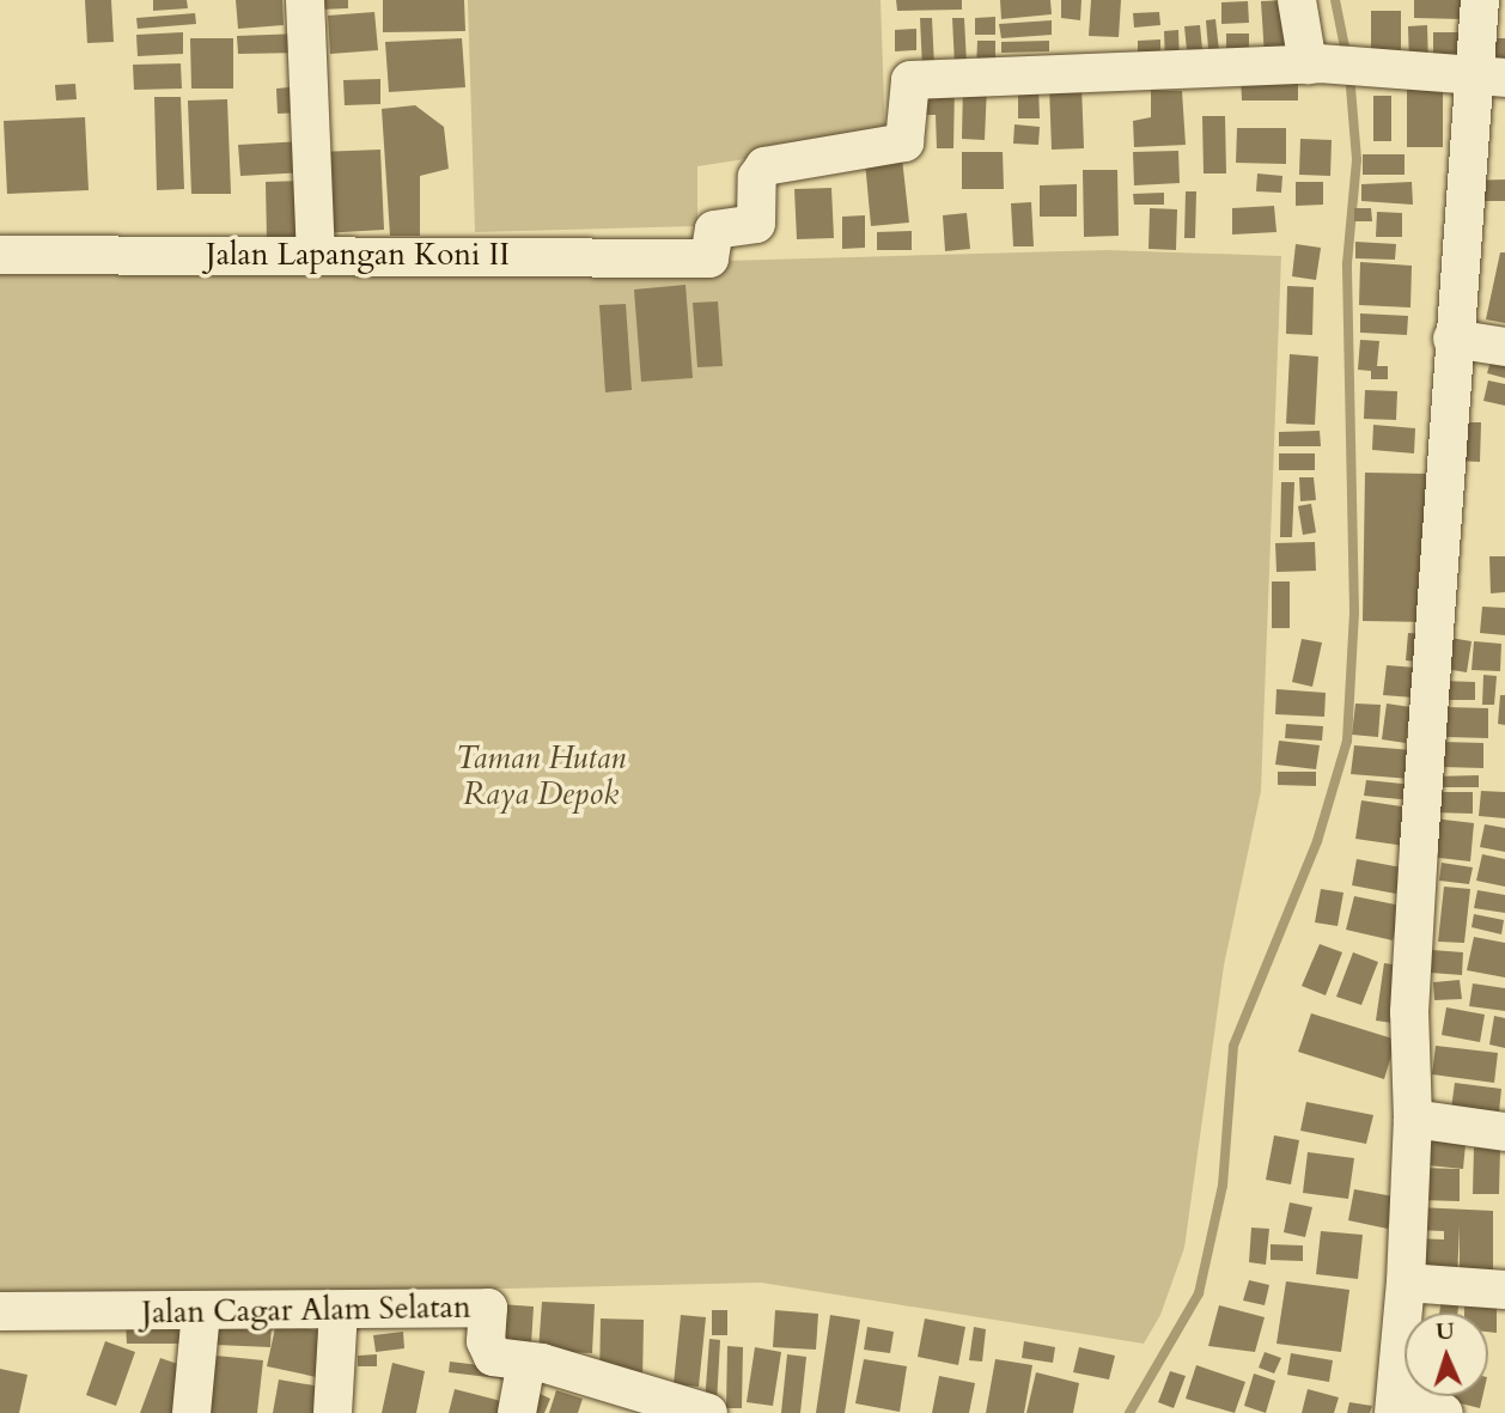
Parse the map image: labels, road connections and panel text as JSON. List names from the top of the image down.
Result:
{
  "streets": {
    "street": ["Jalan Lapangan Koni II", "Jalan Cagar Alam Selatan"]
  },
  "parks": ["Taman Hutan Raya Depok"],
  "north": "top"
}
